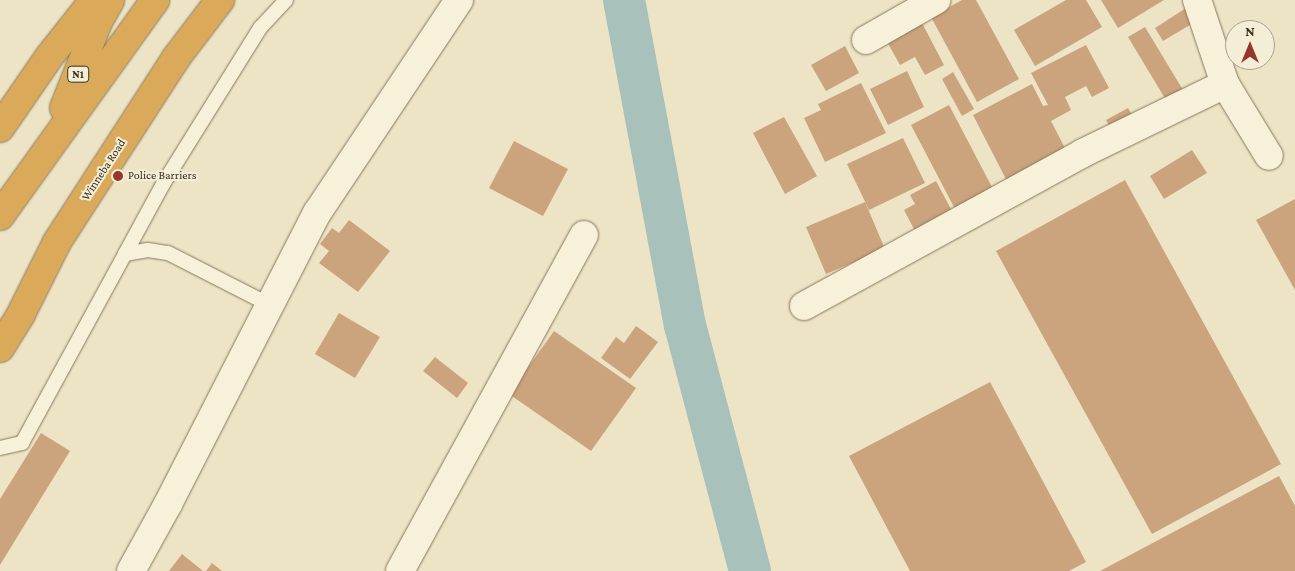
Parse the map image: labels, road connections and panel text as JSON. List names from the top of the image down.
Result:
{
  "streets": {
    "highway": ["N1", "Winneba Road"]
  },
  "places": ["Police Barriers"],
  "north": "top"
}
